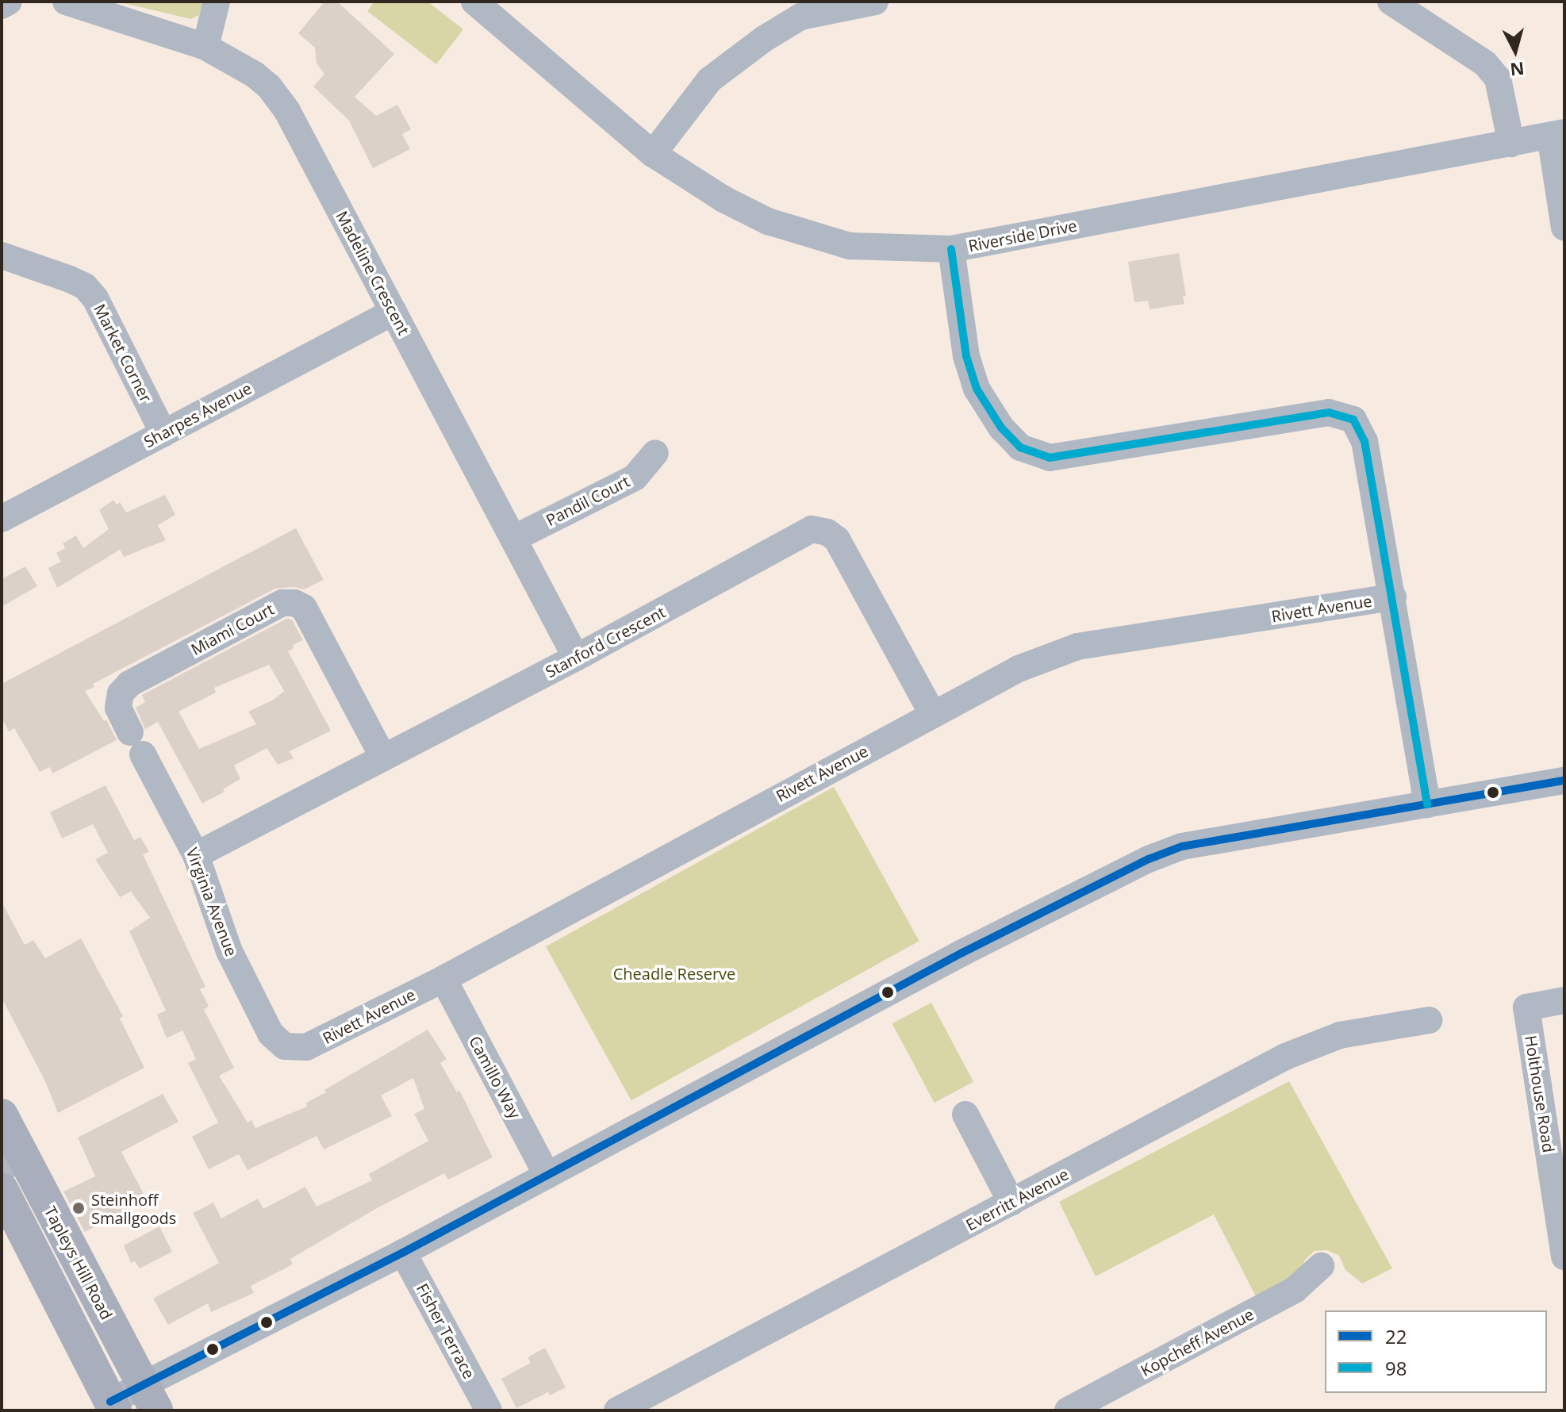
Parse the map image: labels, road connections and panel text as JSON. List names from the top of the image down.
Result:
{
  "streets": {
    "main road": ["Tapleys Hill Road"],
    "street": [
      "Riverside Drive",
      "Madeline Crescent",
      "Market Corner",
      "Sharpes Avenue",
      "Pandil Court",
      "Rivett Avenue",
      "Miami Court",
      "Stanford Crescent",
      "Virginia Avenue",
      "Camillo Way",
      "Holthouse Road",
      "Everritt Avenue",
      "Fisher Terrace",
      "Kopcheff Avenue"
    ]
  },
  "crossings": [
    ["Madeline Crescent", "Sharpes Avenue"],
    ["Madeline Crescent", "Pandil Court"],
    ["Madeline Crescent", "Stanford Crescent"],
    ["Market Corner", "Sharpes Avenue"],
    ["Rivett Avenue", "Stanford Crescent"],
    ["Rivett Avenue", "Virginia Avenue"],
    ["Rivett Avenue", "Camillo Way"],
    ["Miami Court", "Stanford Crescent"],
    ["Miami Court", "Virginia Avenue"],
    ["Stanford Crescent", "Virginia Avenue"]
  ],
  "parks": ["Cheadle Reserve"],
  "places": ["Steinhoff Smallgoods"],
  "lines": ["transit line 98", "transit line 22"],
  "legend": ["22", "98"],
  "north": "bottom"
}
